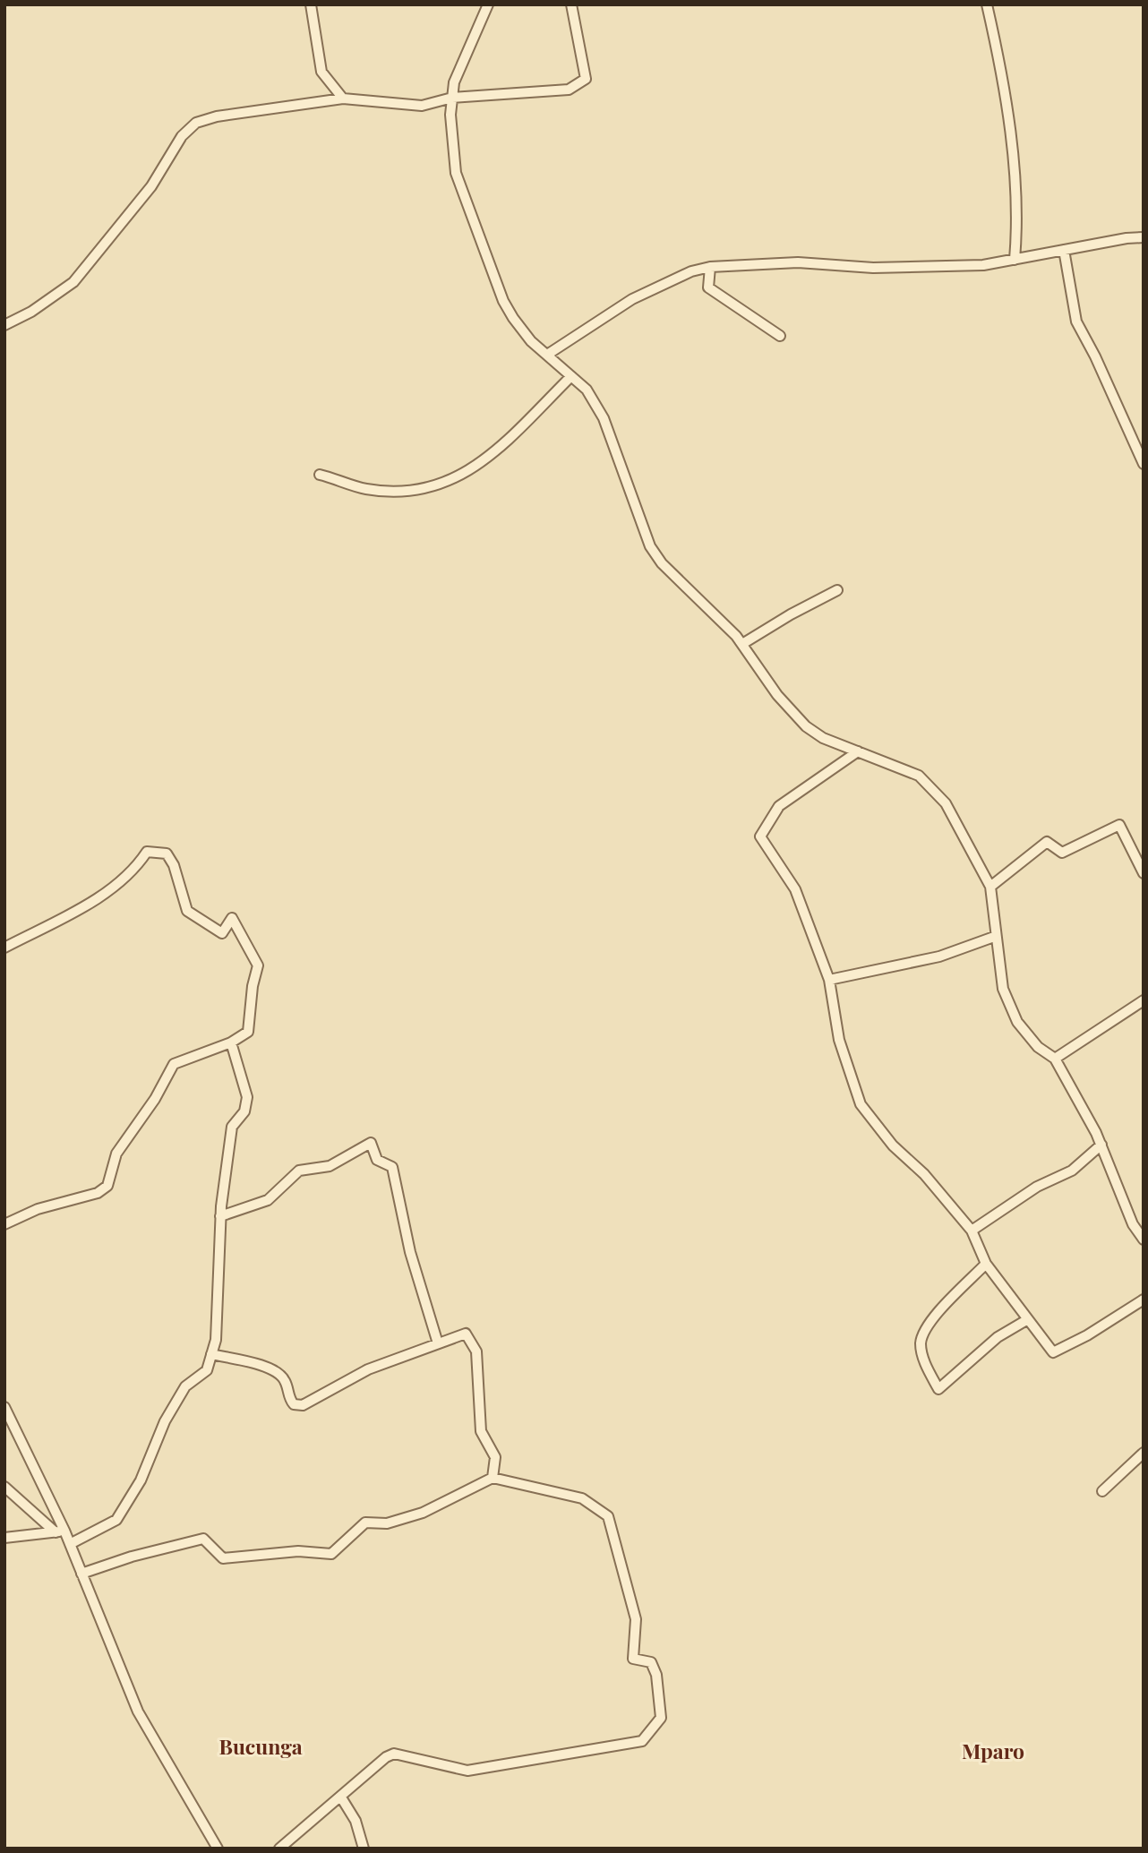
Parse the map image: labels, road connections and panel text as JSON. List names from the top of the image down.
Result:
{
  "districts": ["Bucunga", "Mparo"]
}
